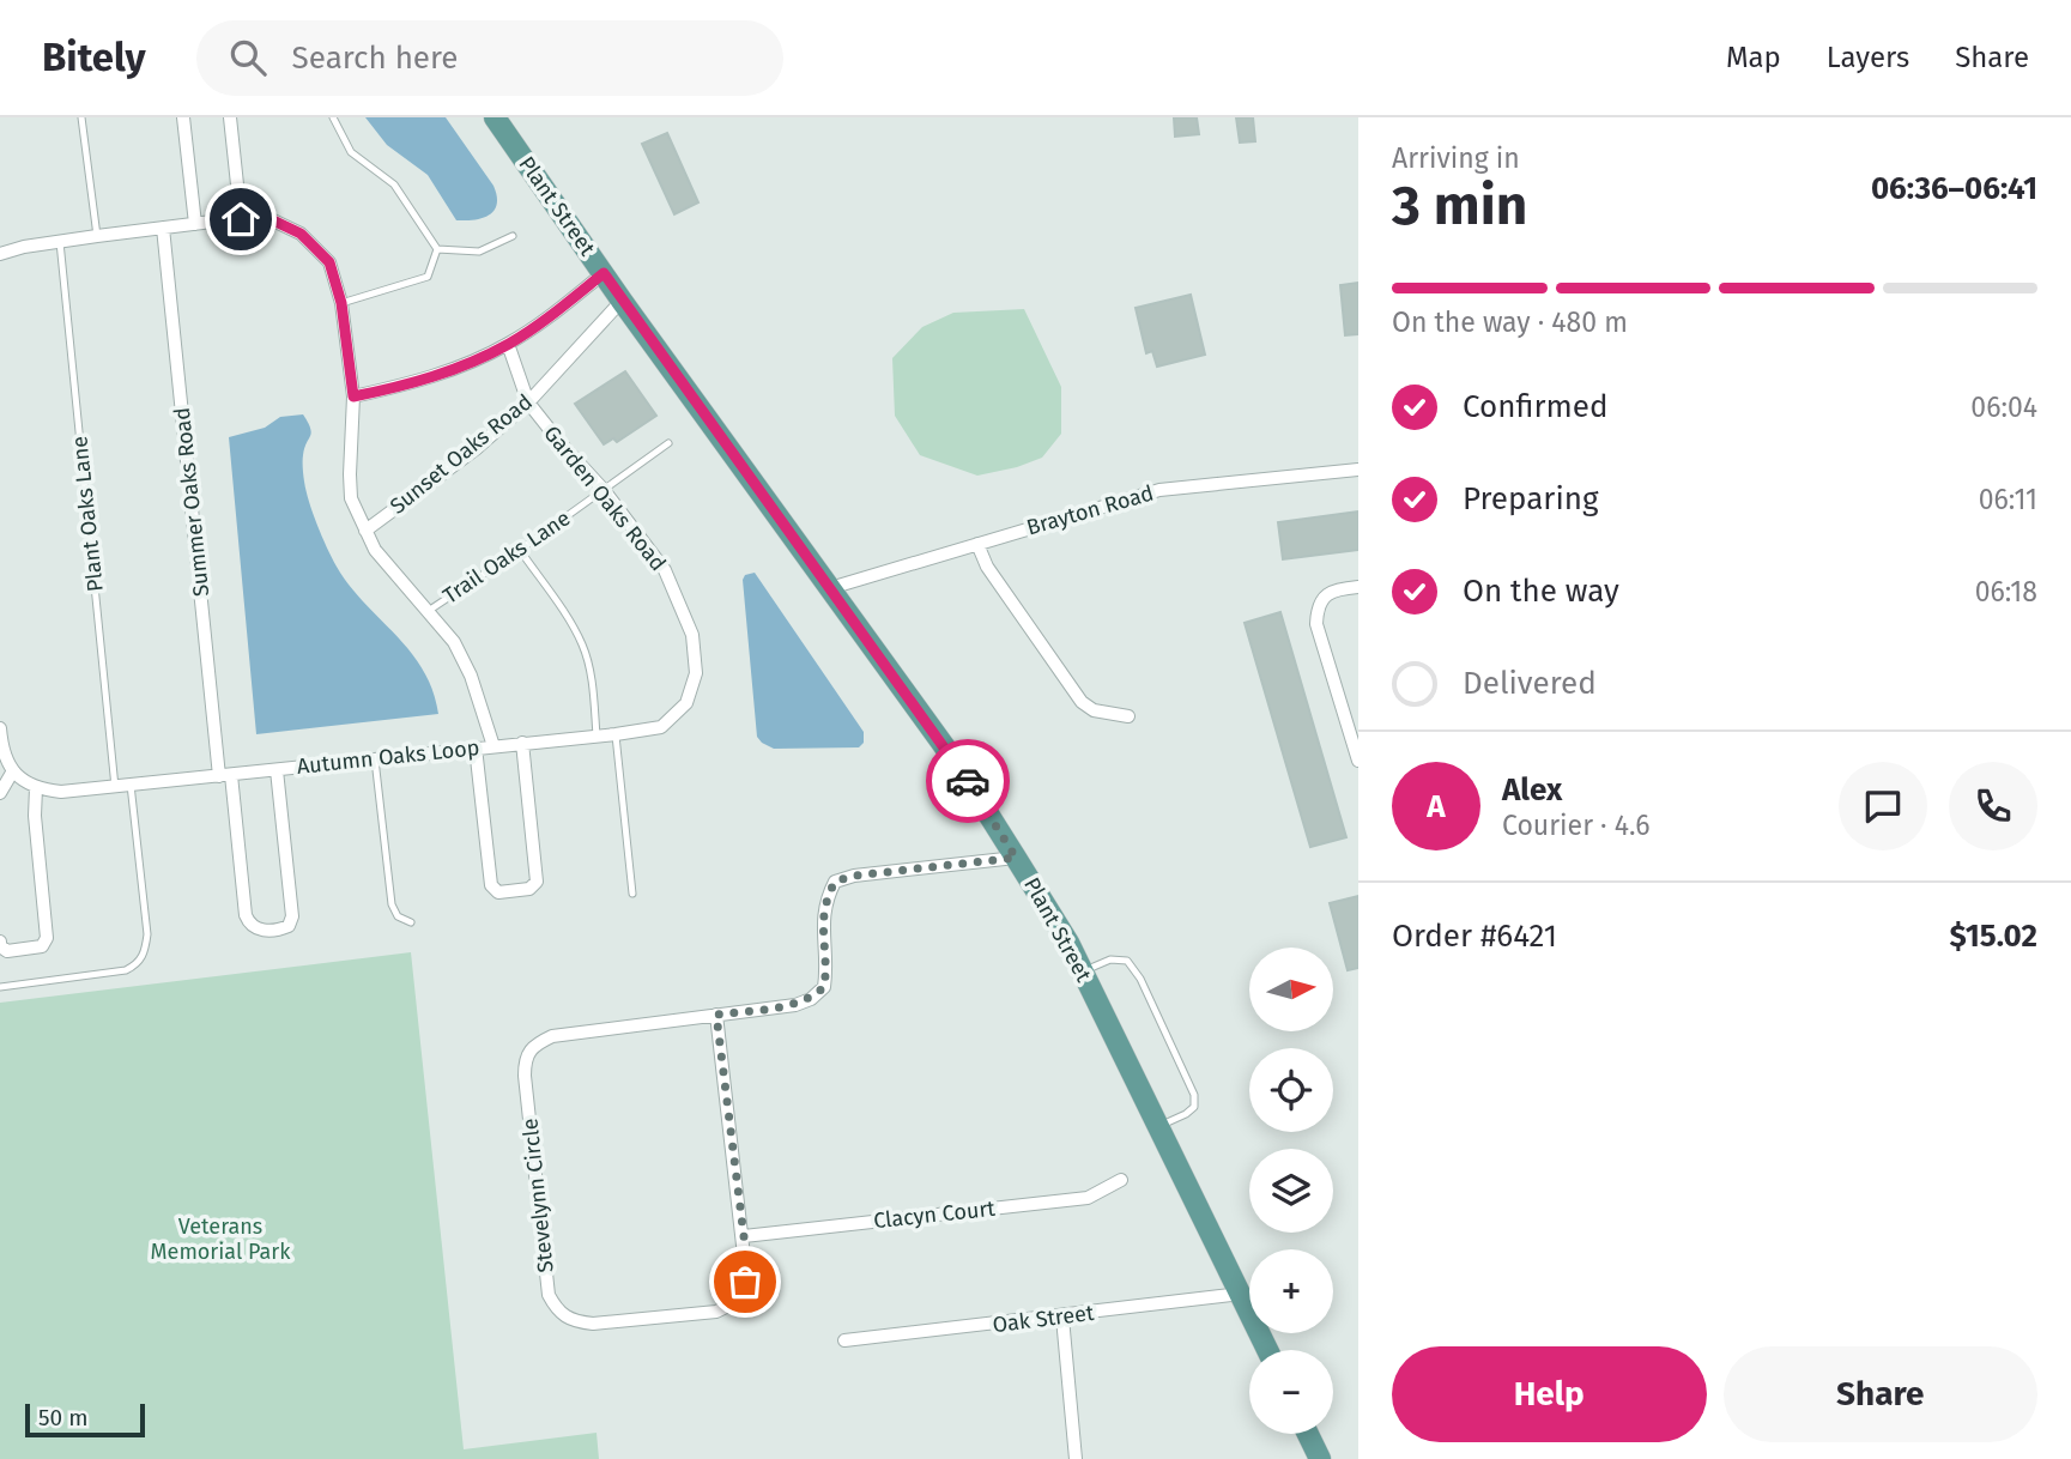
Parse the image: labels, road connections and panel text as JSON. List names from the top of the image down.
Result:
{
  "streets": {
    "main road": ["Plant Street"],
    "street": [
      "Sunset Oaks Road",
      "Garden Oaks Road",
      "Summer Oaks Road",
      "Brayton Road",
      "Autumn Oaks Loop",
      "Stevelynn Circle",
      "Clacyn Court",
      "Oak Street"
    ],
    "lane": ["Plant Oaks Lane", "Trail Oaks Lane"]
  },
  "crossings": [
    ["Plant Street", "Sunset Oaks Road"],
    ["Plant Street", "Brayton Road"],
    ["Plant Street", "Oak Street"],
    ["Sunset Oaks Road", "Garden Oaks Road"],
    ["Sunset Oaks Road", "Autumn Oaks Loop"],
    ["Garden Oaks Road", "Trail Oaks Lane"],
    ["Garden Oaks Road", "Autumn Oaks Loop"],
    ["Summer Oaks Road", "Autumn Oaks Loop"],
    ["Plant Oaks Lane", "Autumn Oaks Loop"],
    ["Trail Oaks Lane", "Autumn Oaks Loop"],
    ["Stevelynn Circle", "Clacyn Court"]
  ],
  "parks": ["Veterans Memorial Park"],
  "scale_bar": "50 m",
  "north": "right",
  "page": {
    "header": "Bitely",
    "search": "Search here",
    "nav": ["Map", "Layers", "Share"],
    "heading": ["3 min", "Arriving in", "06:36–06:41"],
    "panel": [
      "Alex",
      "Courier · 4.6",
      "Order #6421",
      "$15.02"
    ],
    "bar": "On the way · 480 m",
    "list": [
      ["Confirmed", "06:04"],
      ["Preparing", "06:11"],
      ["On the way", "06:18"],
      "Delivered"
    ],
    "round": "A",
    "map_buttons": ["+", "−"],
    "buttons": ["Help", "Share"],
    "scale": "50 m"
  }
}
